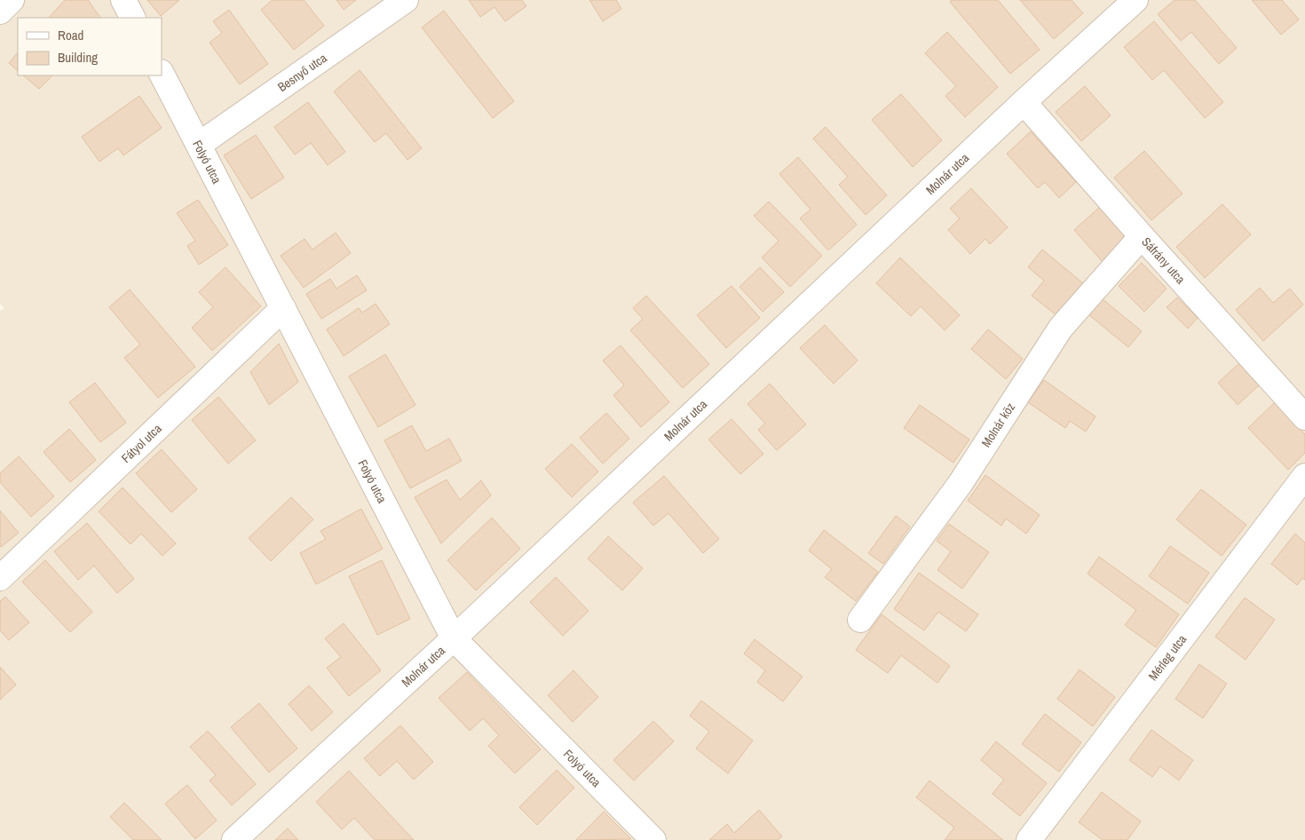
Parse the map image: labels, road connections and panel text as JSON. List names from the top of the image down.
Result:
{
  "streets": {
    "street": [
      "Besnyő utca",
      "Folyó utca",
      "Molnár utca",
      "Sáfrány utca",
      "Molnár köz",
      "Fátyol utca",
      "Mérleg utca"
    ]
  },
  "crossings": [
    ["Besnyő utca", "Folyó utca"],
    ["Folyó utca", "Molnár utca"],
    ["Folyó utca", "Fátyol utca"],
    ["Molnár utca", "Sáfrány utca"],
    ["Sáfrány utca", "Molnár köz"]
  ],
  "legend": ["Road", "Building"]
}
